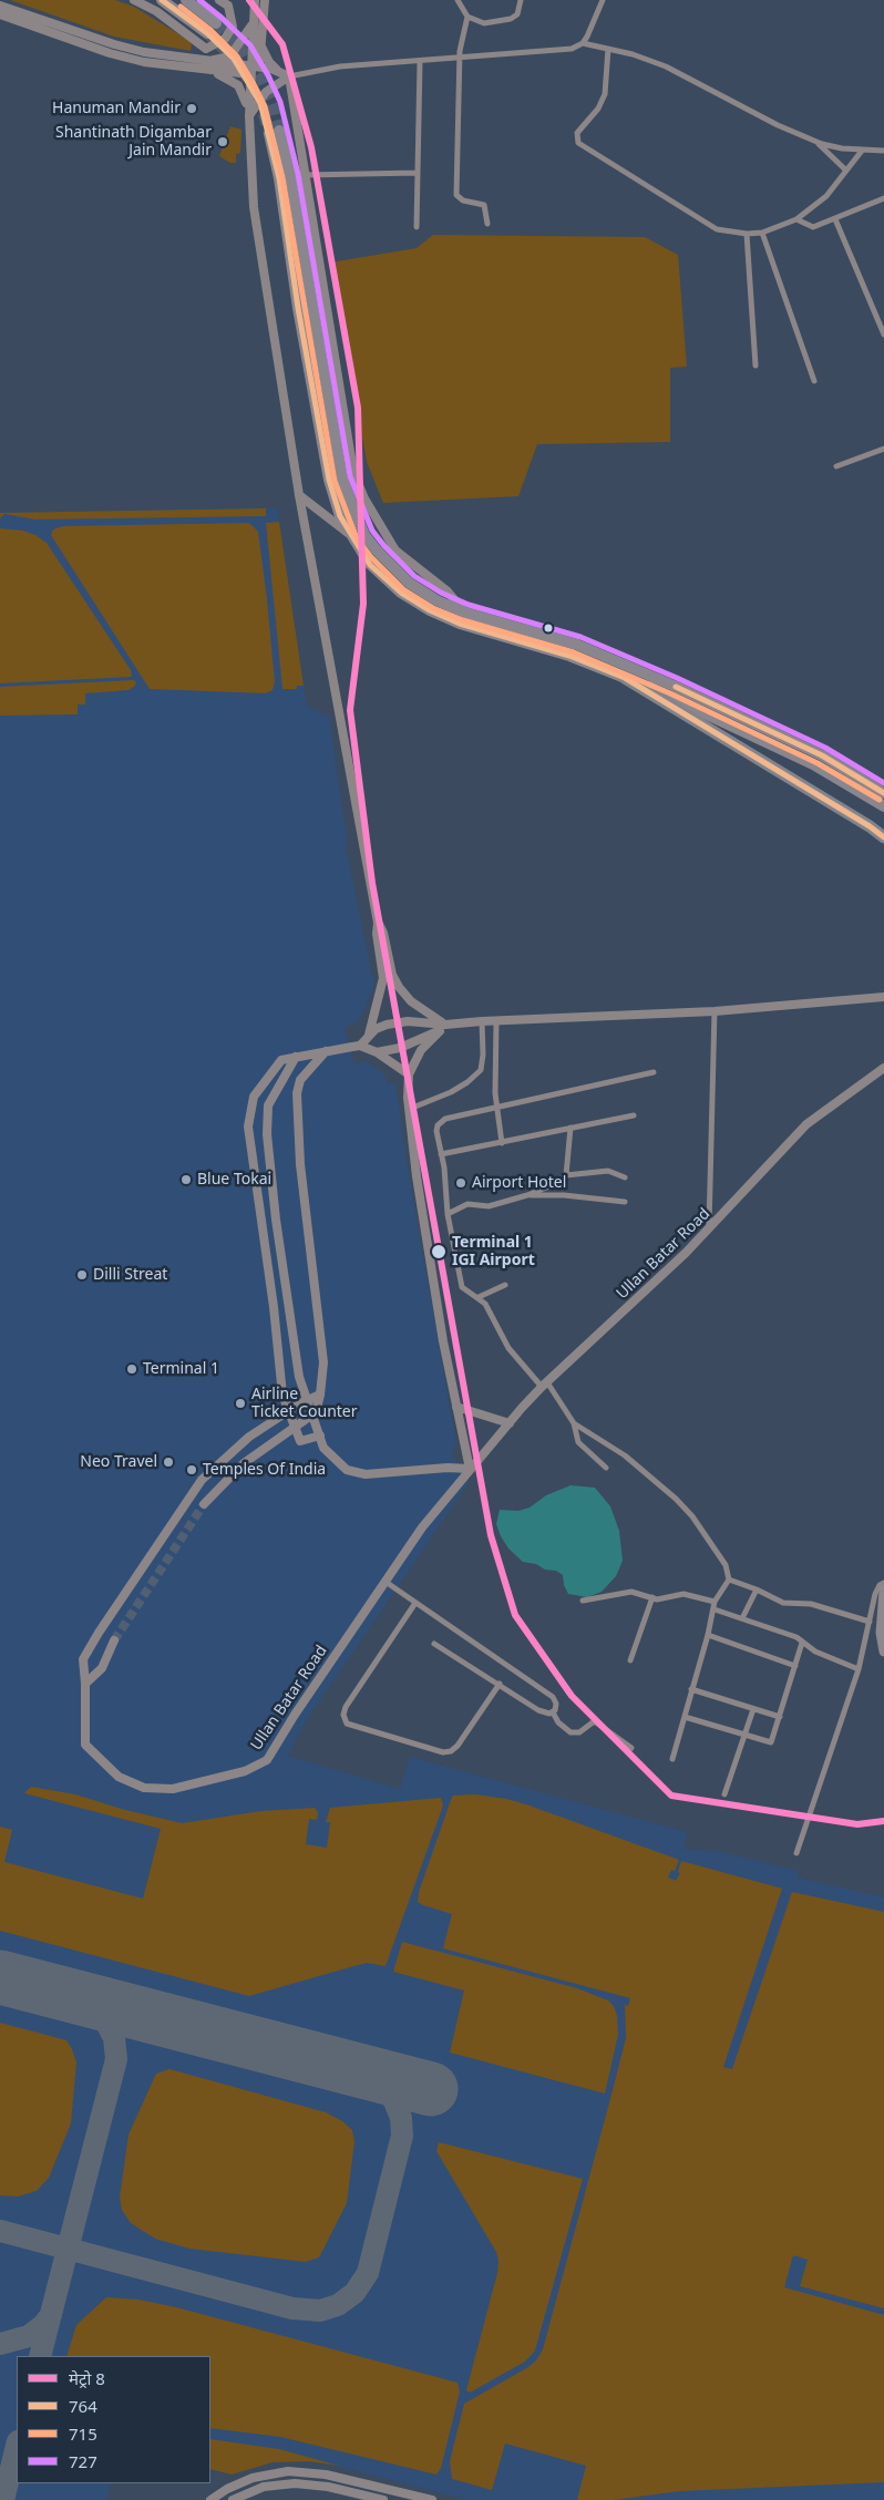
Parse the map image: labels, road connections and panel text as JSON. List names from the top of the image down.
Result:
{
  "streets": {
    "street": ["Ullan Batar Road"]
  },
  "places": [
    "Hanuman Mandir",
    "Shantinath Digambar Jain Mandir",
    "Blue Tokai",
    "Airport Hotel",
    "Terminal 1 IGI Airport",
    "Dilli Streat",
    "Terminal 1",
    "Airline Ticket Counter",
    "Neo Travel",
    "Temples Of India"
  ],
  "lines": [
    "metro line 8",
    "transit line 764",
    "transit line 727",
    "transit line 715"
  ],
  "legend": [
    "मेट्रो 8",
    "764",
    "715",
    "727"
  ]
}
